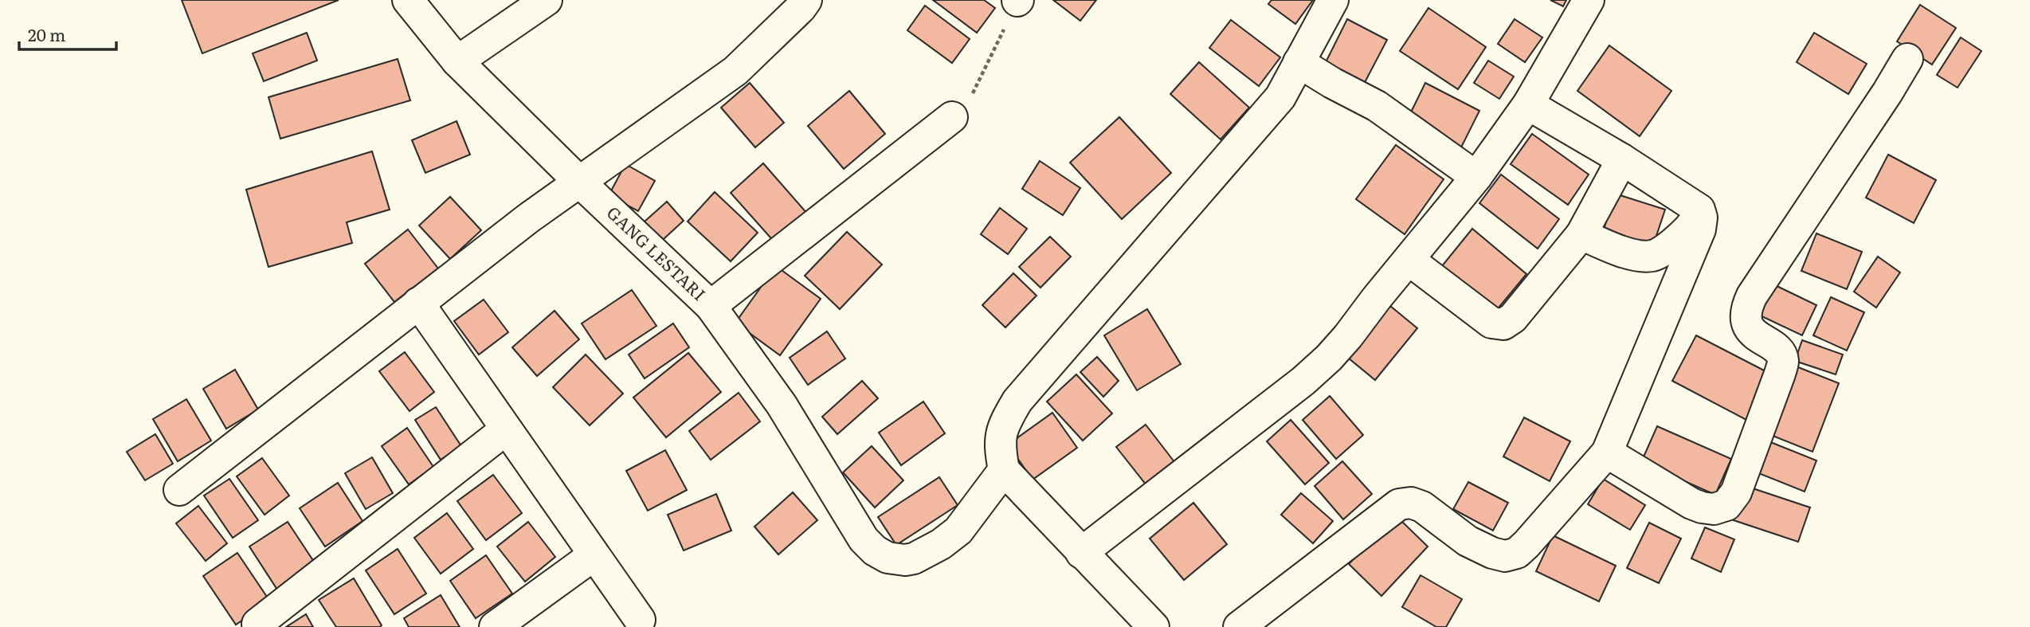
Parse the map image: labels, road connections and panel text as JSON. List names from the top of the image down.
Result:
{
  "streets": {
    "street": ["GANG LESTARI"]
  },
  "scale_bar": "20 m"
}
